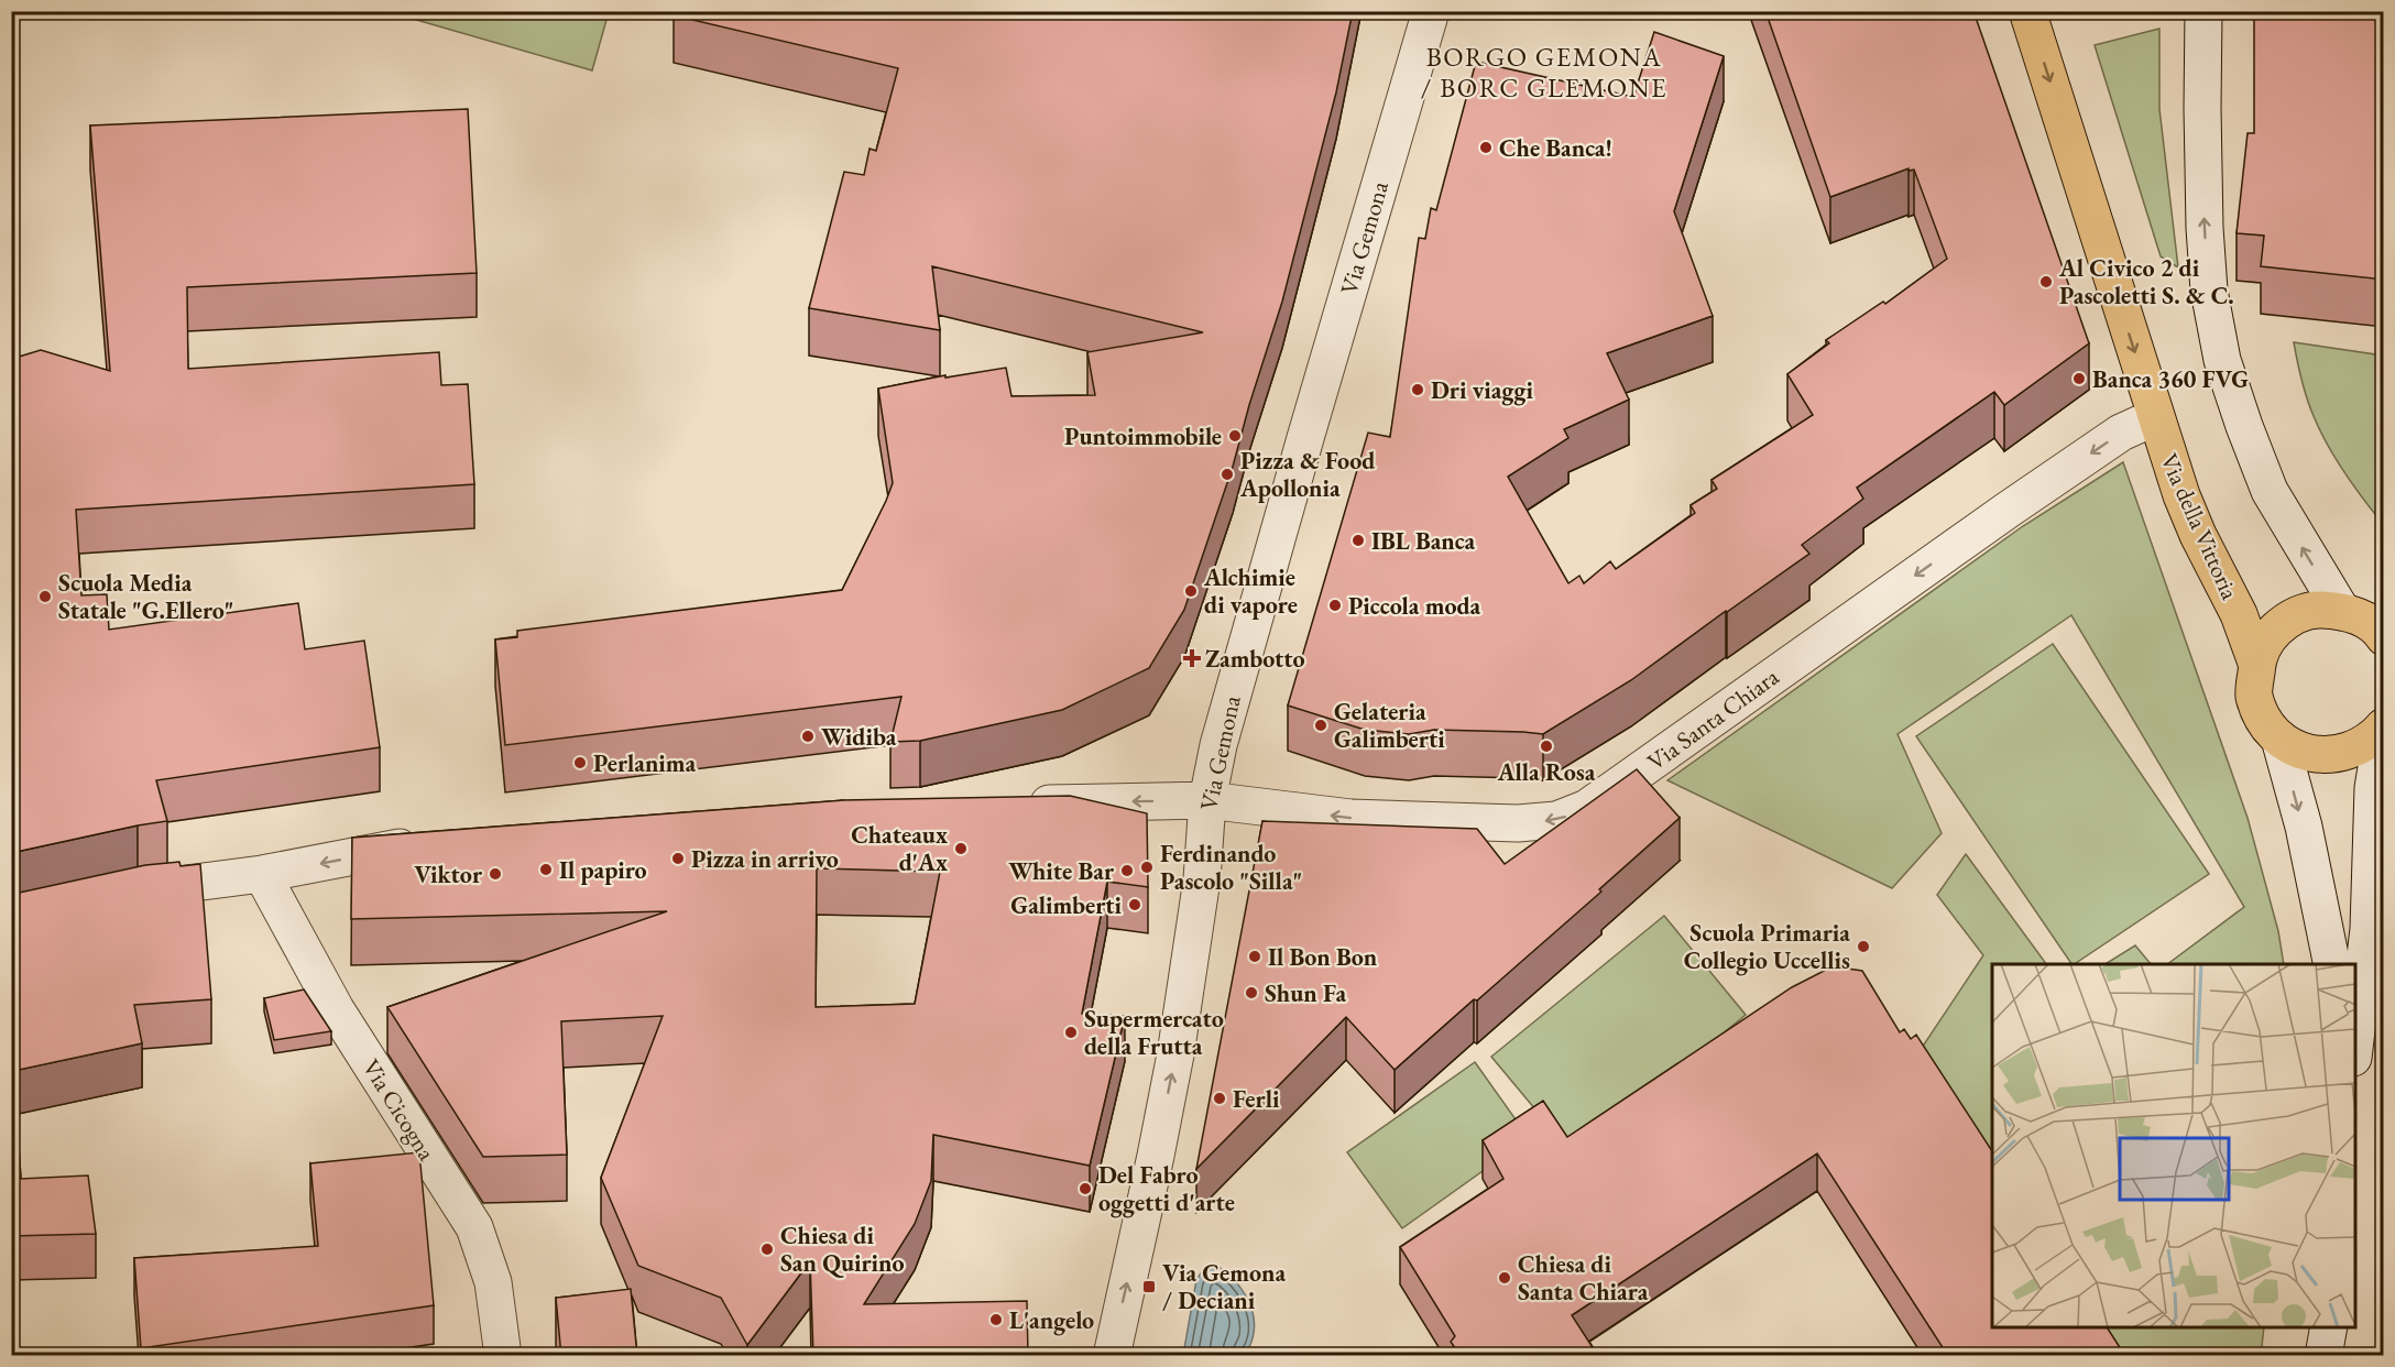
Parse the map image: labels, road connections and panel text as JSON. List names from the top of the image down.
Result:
{
  "streets": {
    "main road": ["Via della Vittoria"],
    "street": ["Via Gemona", "Via Santa Chiara", "Via Cicogna"]
  },
  "crossings": [
    ["Via Gemona", "Via Santa Chiara"],
    ["Via della Vittoria", "Via Santa Chiara"]
  ],
  "one_way": ["Via Gemona", "Via della Vittoria", "Via Santa Chiara"],
  "districts": ["BORGO GEMONA / BORC GLEMONE"],
  "places": {
    "other": [
      "Che Banca!",
      "Al Civico 2 di Pascoletti S. & C.",
      "Banca 360 FVG",
      "Dri viaggi",
      "Puntoimmobile",
      "Pizza & Food Apollonia",
      "IBL Banca",
      "Alchimie di vapore",
      "Scuola Media Statale \"G.Ellero\"",
      "Piccola moda",
      "Gelateria Galimberti",
      "Widiba",
      "Alla Rosa",
      "Perlanima",
      "Chateaux d'Ax",
      "Pizza in arrivo",
      "Ferdinando Pascolo \"Silla\"",
      "Il papiro",
      "White Bar",
      "Viktor",
      "Galimberti",
      "Scuola Primaria Collegio Uccellis",
      "Il Bon Bon",
      "Shun Fa",
      "Supermercato della Frutta",
      "Ferli",
      "Del Fabro oggetti d'arte",
      "Chiesa di San Quirino",
      "Chiesa di Santa Chiara",
      "L'angelo"
    ],
    "health": ["Zambotto"],
    "transit": ["Via Gemona / Deciani"]
  }
}
